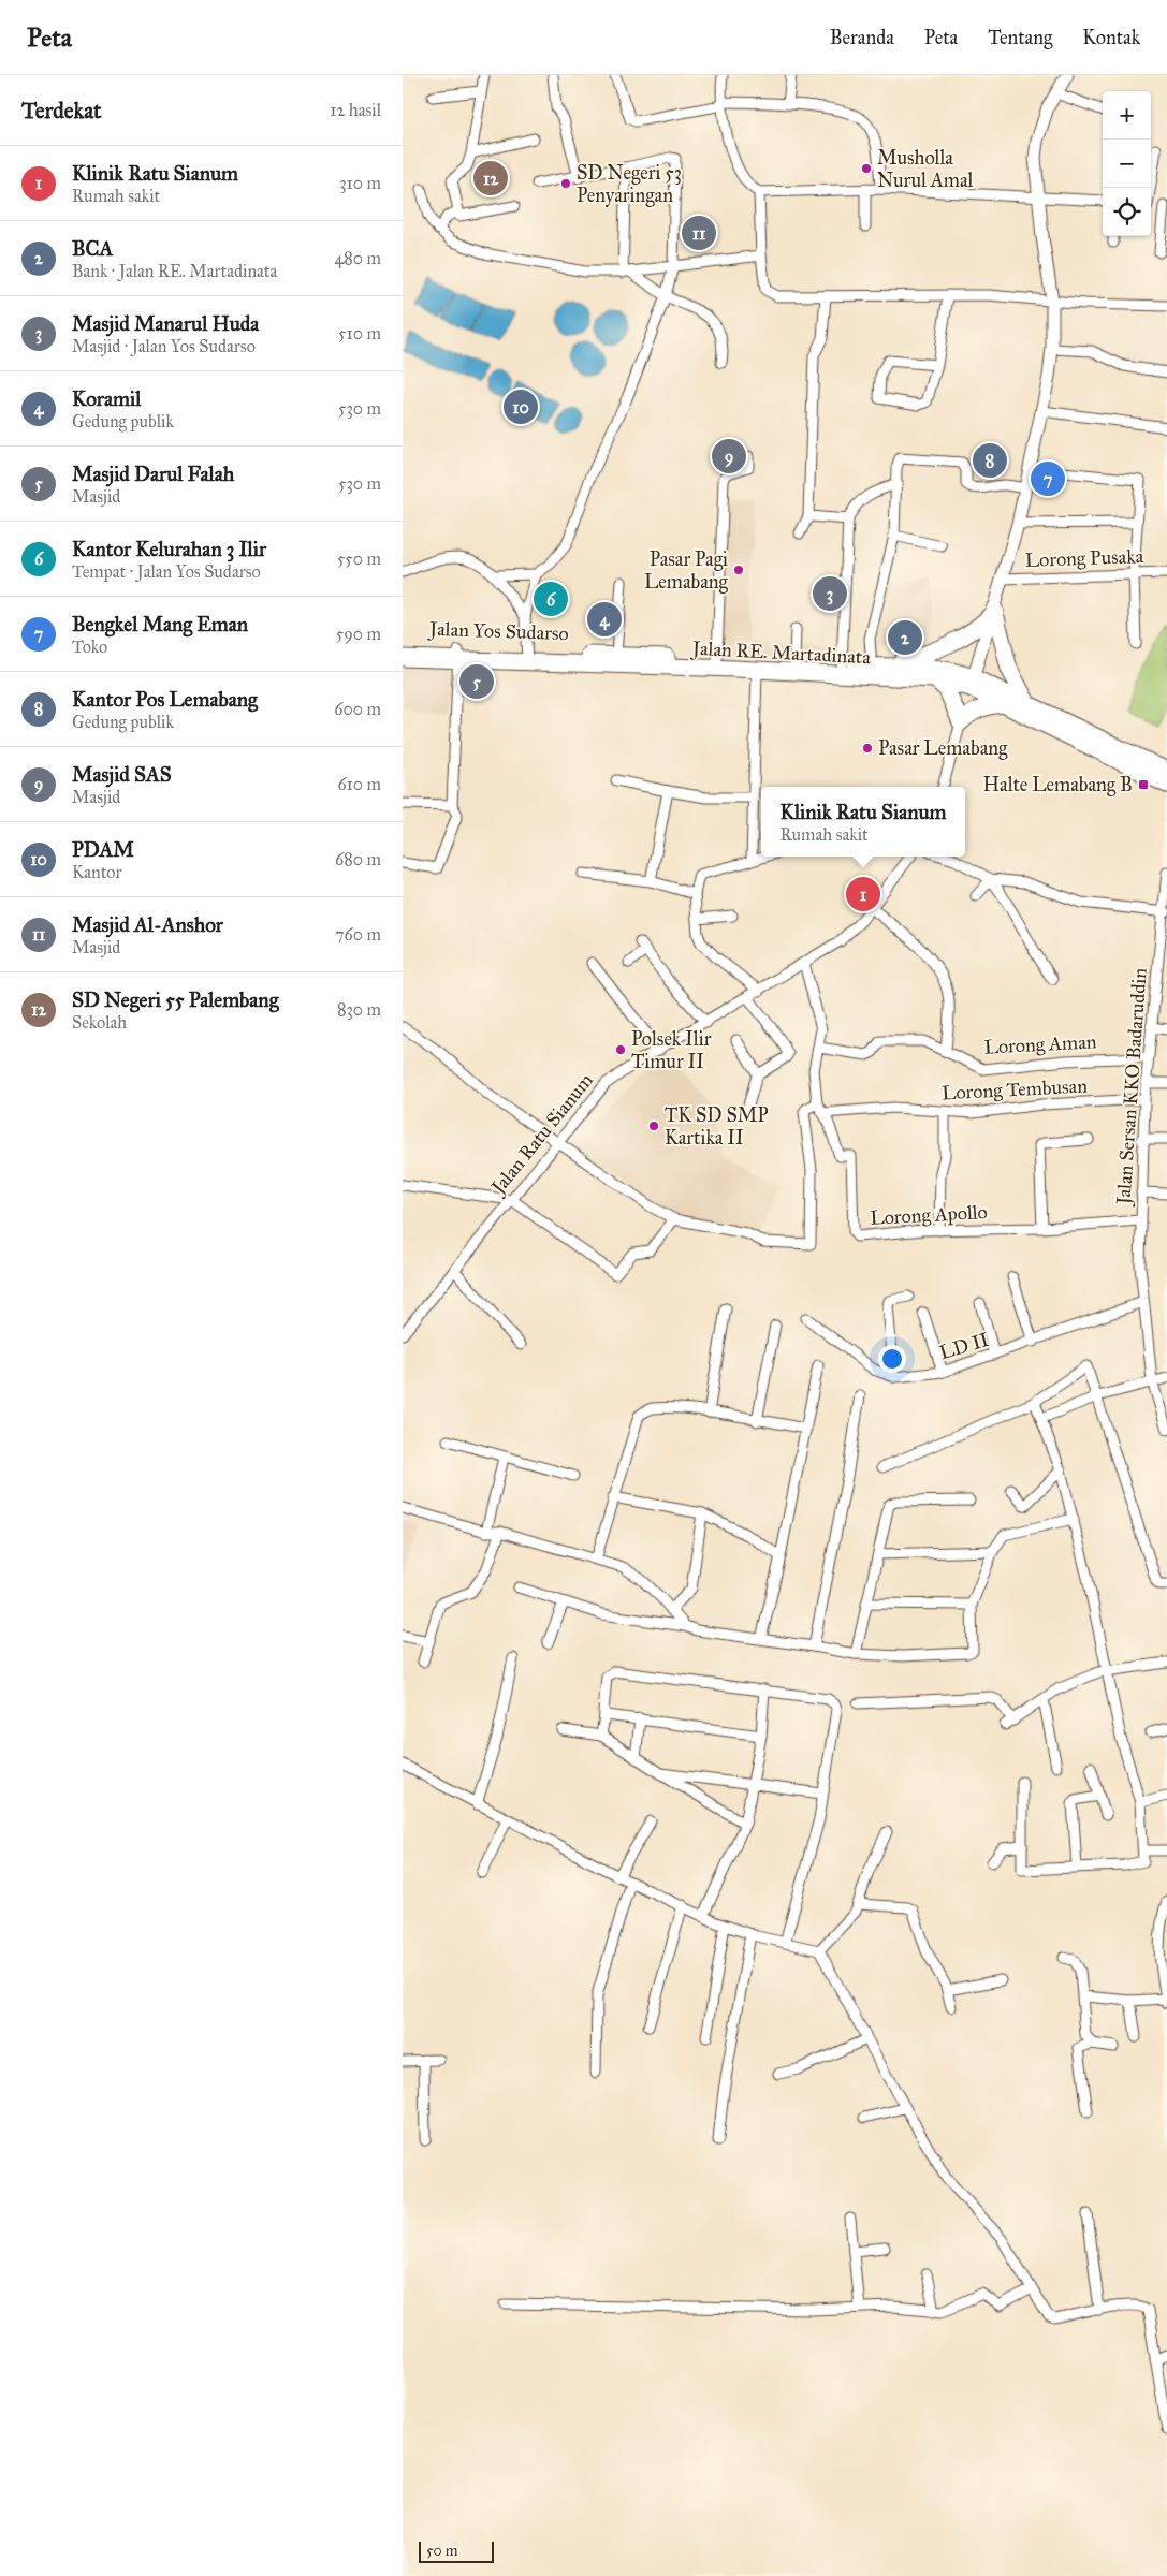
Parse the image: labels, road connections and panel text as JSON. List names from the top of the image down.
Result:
{
  "streets": {
    "highway": ["Jalan Yos Sudarso", "Jalan RE. Martadinata"],
    "street": [
      "Lorong Pusaka",
      "Lorong Aman",
      "Jalan Sersan KKO Badaruddin",
      "Lorong Tembusan",
      "Jalan Ratu Sianum",
      "Lorong Apollo",
      "LD II"
    ]
  },
  "crossings": [
    ["Jalan Yos Sudarso", "Jalan RE. Martadinata"],
    ["Lorong Aman", "Jalan Sersan KKO Badaruddin"],
    ["Jalan Sersan KKO Badaruddin", "Lorong Tembusan"],
    ["Jalan Sersan KKO Badaruddin", "Lorong Apollo"],
    ["Jalan Sersan KKO Badaruddin", "LD II"],
    ["Lorong Tembusan", "Lorong Apollo"]
  ],
  "places": {
    "other": [
      "Musholla Nurul Amal",
      "SD Negeri 53 Penyaringan",
      "Pasar Pagi Lemabang",
      "Pasar Lemabang",
      "Polsek Ilir Timur II",
      "TK SD SMP Kartika II"
    ],
    "transit": ["Halte Lemabang B"]
  },
  "scale_bar": "50 m",
  "page": {
    "header": "Peta",
    "nav": [
      "Beranda",
      "Peta",
      "Tentang",
      "Kontak"
    ],
    "heading": ["Terdekat", "12 hasil"],
    "map_buttons": ["+", "−"],
    "list": [
      {
        "mark": "1",
        "name": "Klinik Ratu Sianum",
        "note": "Rumah sakit",
        "value": "310 m"
      },
      {
        "mark": "2",
        "name": "BCA",
        "note": "Bank · Jalan RE. Martadinata",
        "value": "480 m"
      },
      {
        "mark": "3",
        "name": "Masjid Manarul Huda",
        "note": "Masjid · Jalan Yos Sudarso",
        "value": "510 m"
      },
      {
        "mark": "4",
        "name": "Koramil",
        "note": "Gedung publik",
        "value": "530 m"
      },
      {
        "mark": "5",
        "name": "Masjid Darul Falah",
        "note": "Masjid",
        "value": "530 m"
      },
      {
        "mark": "6",
        "name": "Kantor Kelurahan 3 Ilir",
        "note": "Tempat · Jalan Yos Sudarso",
        "value": "550 m"
      },
      {
        "mark": "7",
        "name": "Bengkel Mang Eman",
        "note": "Toko",
        "value": "590 m"
      },
      {
        "mark": "8",
        "name": "Kantor Pos Lemabang",
        "note": "Gedung publik",
        "value": "600 m"
      },
      {
        "mark": "9",
        "name": "Masjid SAS",
        "note": "Masjid",
        "value": "610 m"
      },
      {
        "mark": "10",
        "name": "PDAM",
        "note": "Kantor",
        "value": "680 m"
      },
      {
        "mark": "11",
        "name": "Masjid Al-Anshor",
        "note": "Masjid",
        "value": "760 m"
      },
      {
        "mark": "12",
        "name": "SD Negeri 55 Palembang",
        "note": "Sekolah",
        "value": "830 m"
      }
    ],
    "pins": [
      "12",
      "11",
      "10",
      "9",
      "8",
      "7",
      "3",
      "6",
      "4",
      "2",
      "5",
      "1"
    ],
    "popup": ["Klinik Ratu Sianum", "Rumah sakit"],
    "scale": "50 m"
  }
}
